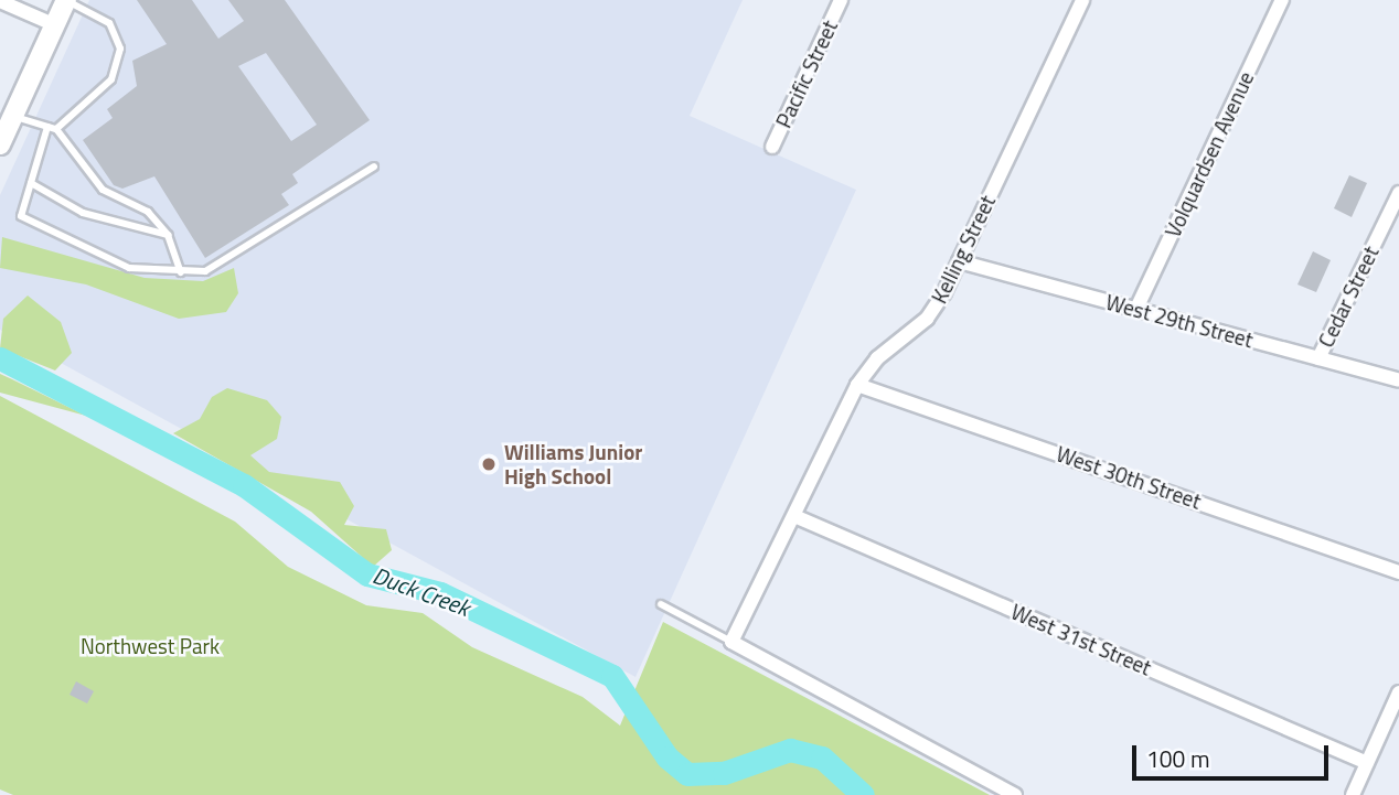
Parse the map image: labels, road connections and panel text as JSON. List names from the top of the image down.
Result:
{
  "streets": {
    "street": [
      "Pacific Street",
      "Volquardsen Avenue",
      "Kelling Street",
      "Cedar Street",
      "West 29th Street",
      "West 30th Street",
      "West 31st Street"
    ]
  },
  "crossings": [
    ["Volquardsen Avenue", "West 29th Street"],
    ["Kelling Street", "West 29th Street"],
    ["Kelling Street", "West 30th Street"],
    ["Kelling Street", "West 31st Street"],
    ["Cedar Street", "West 29th Street"]
  ],
  "water": ["Duck Creek"],
  "parks": ["Northwest Park"],
  "places": ["Williams Junior High School"],
  "scale_bar": "100 m"
}
